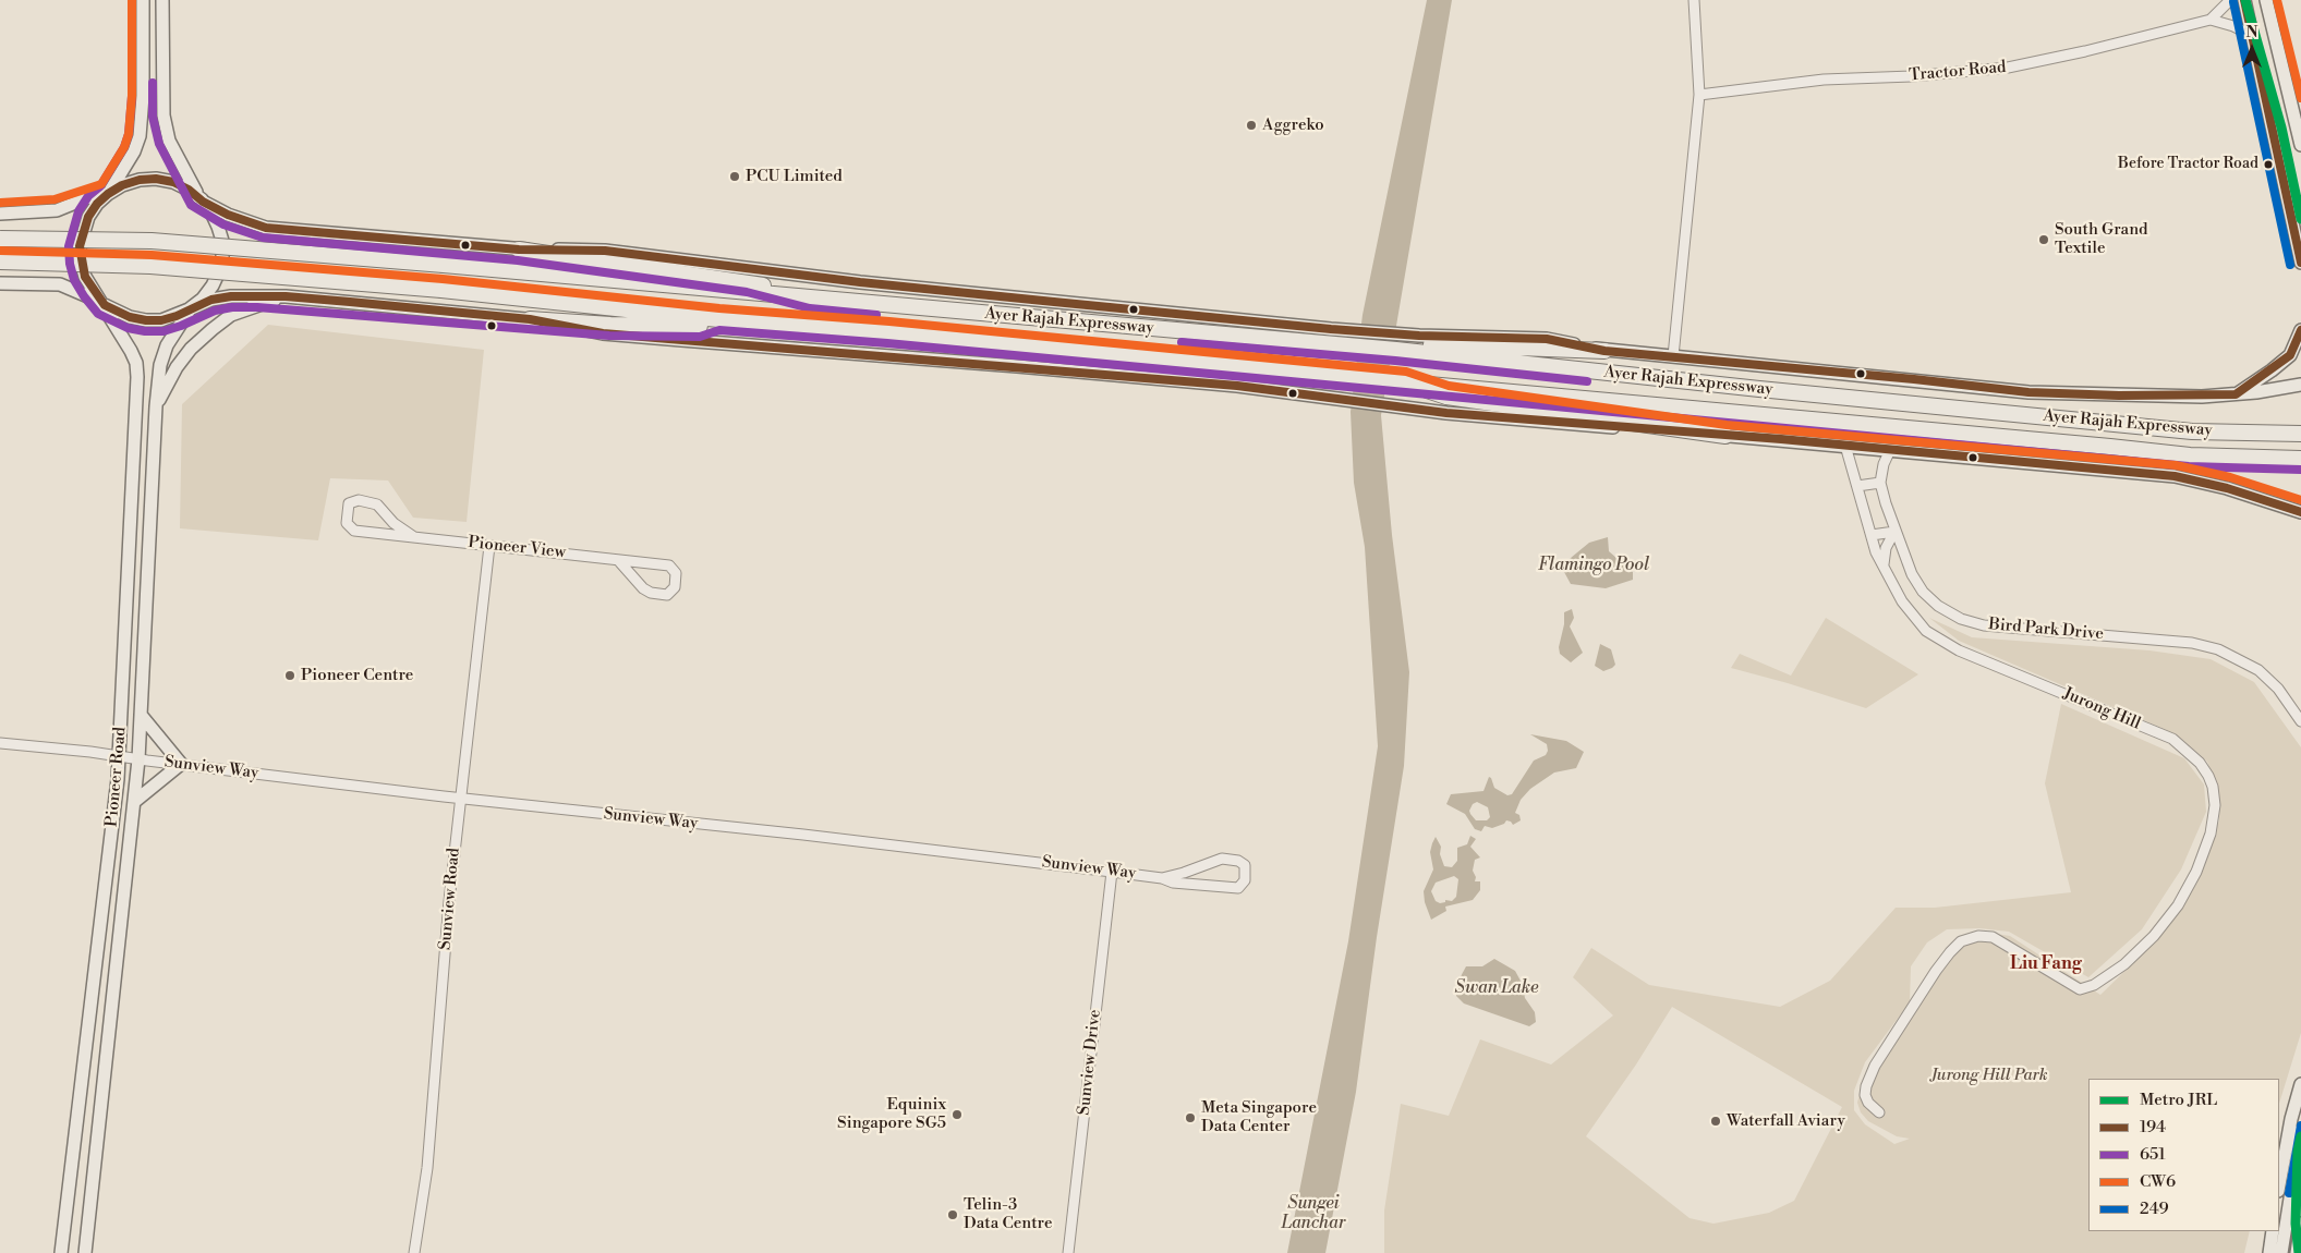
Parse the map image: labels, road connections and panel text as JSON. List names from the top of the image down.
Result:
{
  "streets": {
    "highway": ["Ayer Rajah Expressway"],
    "main road": ["Pioneer Road"],
    "street": [
      "Tractor Road",
      "Pioneer View",
      "Bird Park Drive",
      "Jurong Hill",
      "Sunview Way",
      "Sunview Road",
      "Sunview Drive"
    ]
  },
  "crossings": [
    ["Pioneer View", "Sunview Road"],
    ["Sunview Way", "Pioneer Road"],
    ["Sunview Way", "Sunview Road"],
    ["Sunview Way", "Sunview Drive"]
  ],
  "districts": ["Liu Fang"],
  "water": ["Flamingo Pool", "Swan Lake", "Sungei Lanchar"],
  "parks": ["Jurong Hill Park"],
  "places": [
    "Aggreko",
    "Before Tractor Road",
    "PCU Limited",
    "South Grand Textile",
    "Pioneer Centre",
    "Equinix Singapore SG5",
    "Meta Singapore Data Center",
    "Waterfall Aviary",
    "Telin-3 Data Centre"
  ],
  "lines": [
    "metro line JRL",
    "transit line 194",
    "transit line 651",
    "transit line CW6",
    "transit line 249"
  ],
  "legend": [
    "Metro JRL",
    "194",
    "651",
    "CW6",
    "249"
  ],
  "north": "top"
}
